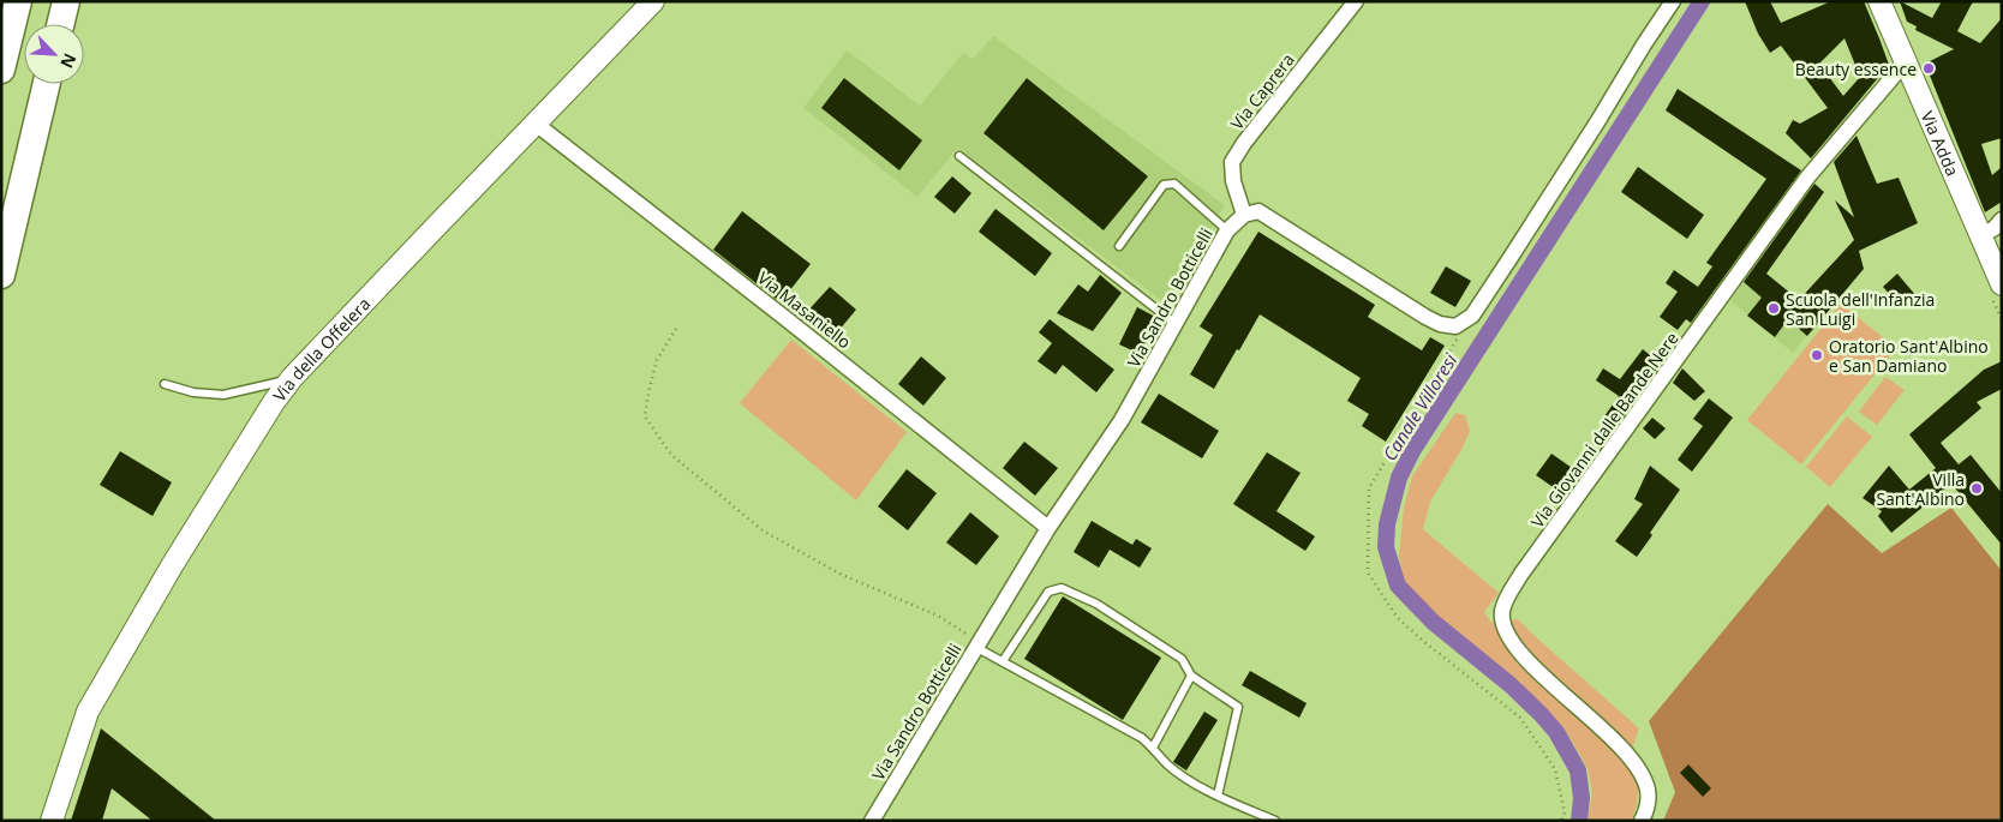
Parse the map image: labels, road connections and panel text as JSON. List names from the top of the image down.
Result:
{
  "streets": {
    "street": [
      "Via Caprera",
      "Via Adda",
      "Via Sandro Botticelli",
      "Via Masaniello",
      "Via della Offelera",
      "Via Giovanni dalle Bande Nere"
    ]
  },
  "crossings": [
    ["Via Caprera", "Via Sandro Botticelli"],
    ["Via Adda", "Via Giovanni dalle Bande Nere"],
    ["Via Sandro Botticelli", "Via Masaniello"],
    ["Via Masaniello", "Via della Offelera"]
  ],
  "water": ["Canale Villoresi"],
  "places": [
    "Beauty essence",
    "Scuola dell'Infanzia San Luigi",
    "Oratorio Sant'Albino e San Damiano",
    "Villa Sant'Albino"
  ],
  "north": "bottom right"
}
